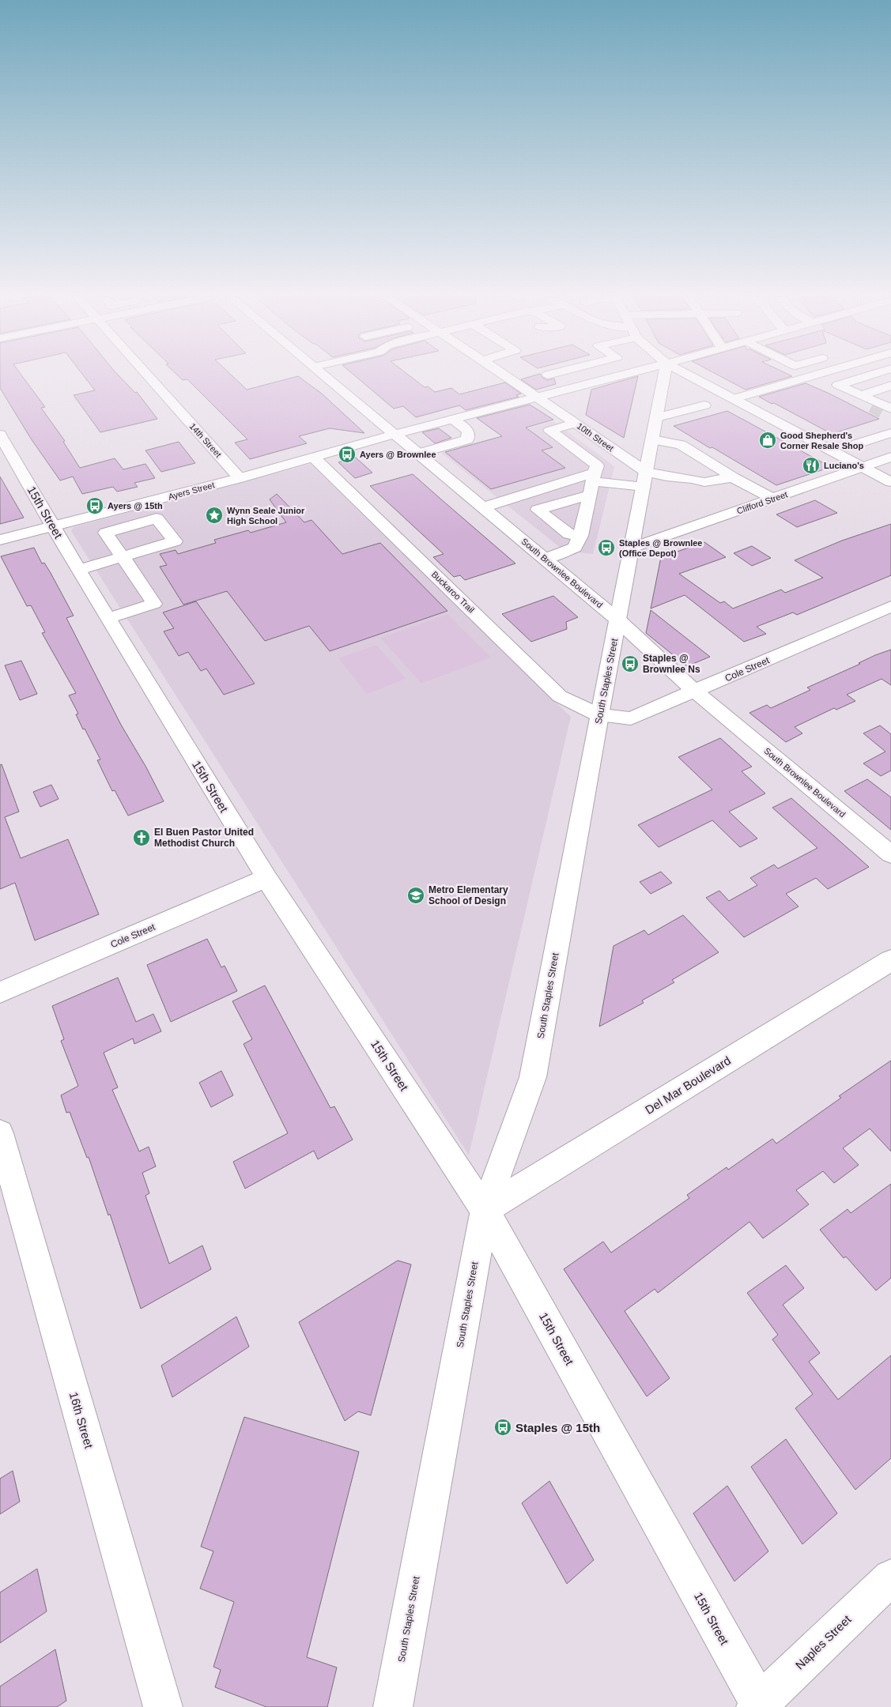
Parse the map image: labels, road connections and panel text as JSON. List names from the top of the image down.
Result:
{
  "streets": {
    "street": [
      "10th Street",
      "14th Street",
      "Ayers Street",
      "Clifford Street",
      "15th Street",
      "South Brownlee Boulevard",
      "Buckaroo Trail",
      "Cole Street",
      "South Staples Street",
      "Del Mar Boulevard",
      "16th Street",
      "Naples Street"
    ]
  },
  "crossings": [
    ["10th Street", "Ayers Street"],
    ["10th Street", "South Staples Street"],
    ["14th Street", "Ayers Street"],
    ["Ayers Street", "15th Street"],
    ["Ayers Street", "South Brownlee Boulevard"],
    ["Ayers Street", "Buckaroo Trail"],
    ["Clifford Street", "South Staples Street"],
    ["15th Street", "Cole Street"],
    ["15th Street", "South Staples Street"],
    ["15th Street", "Del Mar Boulevard"],
    ["15th Street", "Naples Street"],
    ["South Brownlee Boulevard", "Cole Street"],
    ["South Brownlee Boulevard", "South Staples Street"],
    ["Buckaroo Trail", "Cole Street"],
    ["Buckaroo Trail", "South Staples Street"],
    ["Cole Street", "South Staples Street"],
    ["South Staples Street", "Del Mar Boulevard"]
  ],
  "places": {
    "shop": ["Good Shepherd's Corner Resale Shop"],
    "bus stop": [
      "Ayers @ Brownlee",
      "Ayers @ 15th",
      "Staples @ Brownlee (Office Depot)",
      "Staples @ Brownlee Ns",
      "Staples @ 15th"
    ],
    "restaurant": ["Luciano's"],
    "place": ["Wynn Seale Junior High School"],
    "church": ["El Buen Pastor United Methodist Church"],
    "school or university": ["Metro Elementary School of Design"]
  }
}
